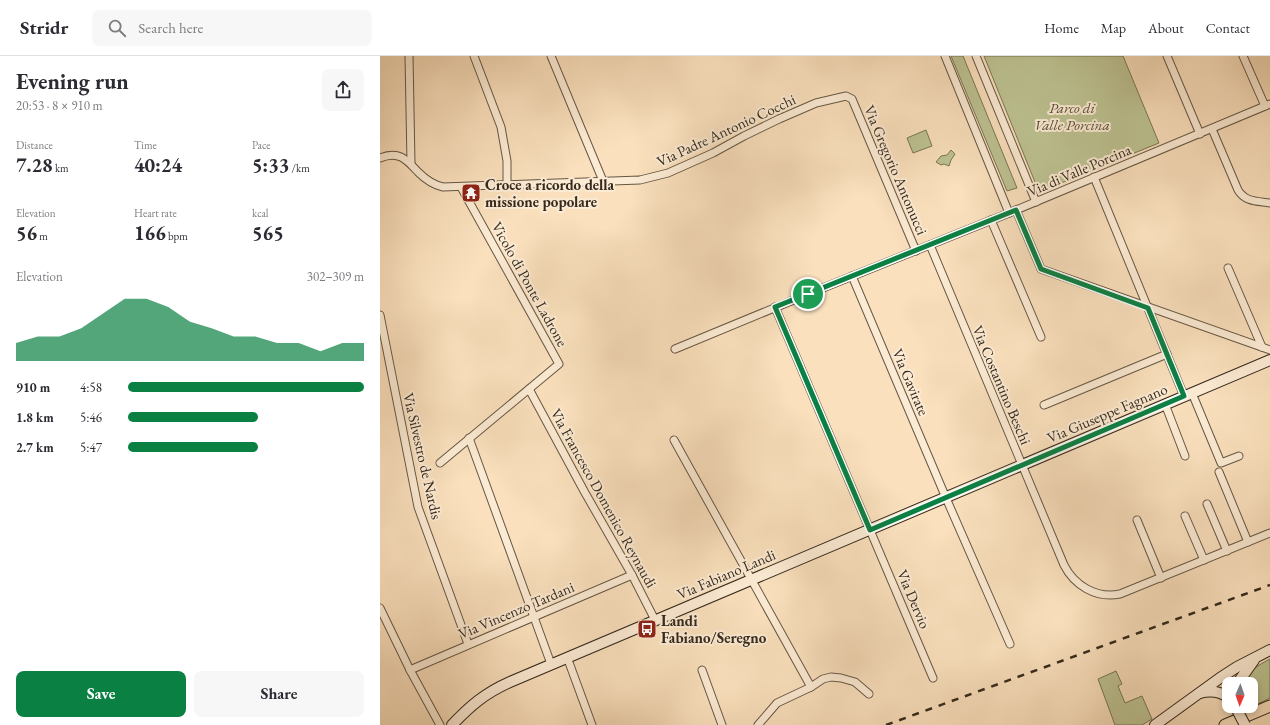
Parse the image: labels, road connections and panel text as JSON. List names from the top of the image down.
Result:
{
  "streets": {
    "street": [
      "Via Padre Antonio Cocchi",
      "Via Gregorio Antonucci",
      "Via di Valle Porcina",
      "Vicolo di Ponte Ladrone",
      "Via Gavirate",
      "Via Costantino Beschi",
      "Via Giuseppe Fagnano",
      "Via Silvestro de Nardis",
      "Via Francesco Domenico Reynaudi",
      "Via Fabiano Landi",
      "Via Dervio",
      "Via Vincenzo Tardani"
    ]
  },
  "crossings": [
    ["Via Padre Antonio Cocchi", "Via Gregorio Antonucci"],
    ["Via Padre Antonio Cocchi", "Vicolo di Ponte Ladrone"],
    ["Via Gregorio Antonucci", "Via di Valle Porcina"],
    ["Via di Valle Porcina", "Via Gavirate"],
    ["Via di Valle Porcina", "Via Costantino Beschi"],
    ["Via di Valle Porcina", "Via Dervio"],
    ["Vicolo di Ponte Ladrone", "Via Francesco Domenico Reynaudi"],
    ["Via Gavirate", "Via Fabiano Landi"],
    ["Via Costantino Beschi", "Via Giuseppe Fagnano"],
    ["Via Costantino Beschi", "Via Fabiano Landi"],
    ["Via Giuseppe Fagnano", "Via Fabiano Landi"],
    ["Via Silvestro de Nardis", "Via Vincenzo Tardani"],
    ["Via Francesco Domenico Reynaudi", "Via Fabiano Landi"],
    ["Via Francesco Domenico Reynaudi", "Via Vincenzo Tardani"],
    ["Via Fabiano Landi", "Via Dervio"]
  ],
  "parks": ["Parco di Valle Porcina"],
  "places": {
    "temple": ["Croce a ricordo della missione popolare"],
    "bus stop": ["Landi Fabiano/Seregno"]
  },
  "north": "bottom",
  "page": {
    "header": "Stridr",
    "search": "Search here",
    "nav": [
      "Home",
      "Map",
      "About",
      "Contact"
    ],
    "heading": ["Evening run", "20:53 · 8 × 910 m"],
    "stats": [
      ["Distance", "7.28 km"],
      ["Time", "40:24"],
      ["Pace", "5:33 /km"],
      ["Elevation", "56 m"],
      ["Heart rate", "166 bpm"],
      ["kcal", "565"]
    ],
    "chart": ["Elevation", "302–309 m"],
    "list": [
      {
        "name": "910 m",
        "note": "4:58"
      },
      {
        "name": "1.8 km",
        "note": "5:46"
      },
      {
        "name": "2.7 km",
        "note": "5:47"
      }
    ],
    "buttons": ["Save", "Share"]
  }
}
